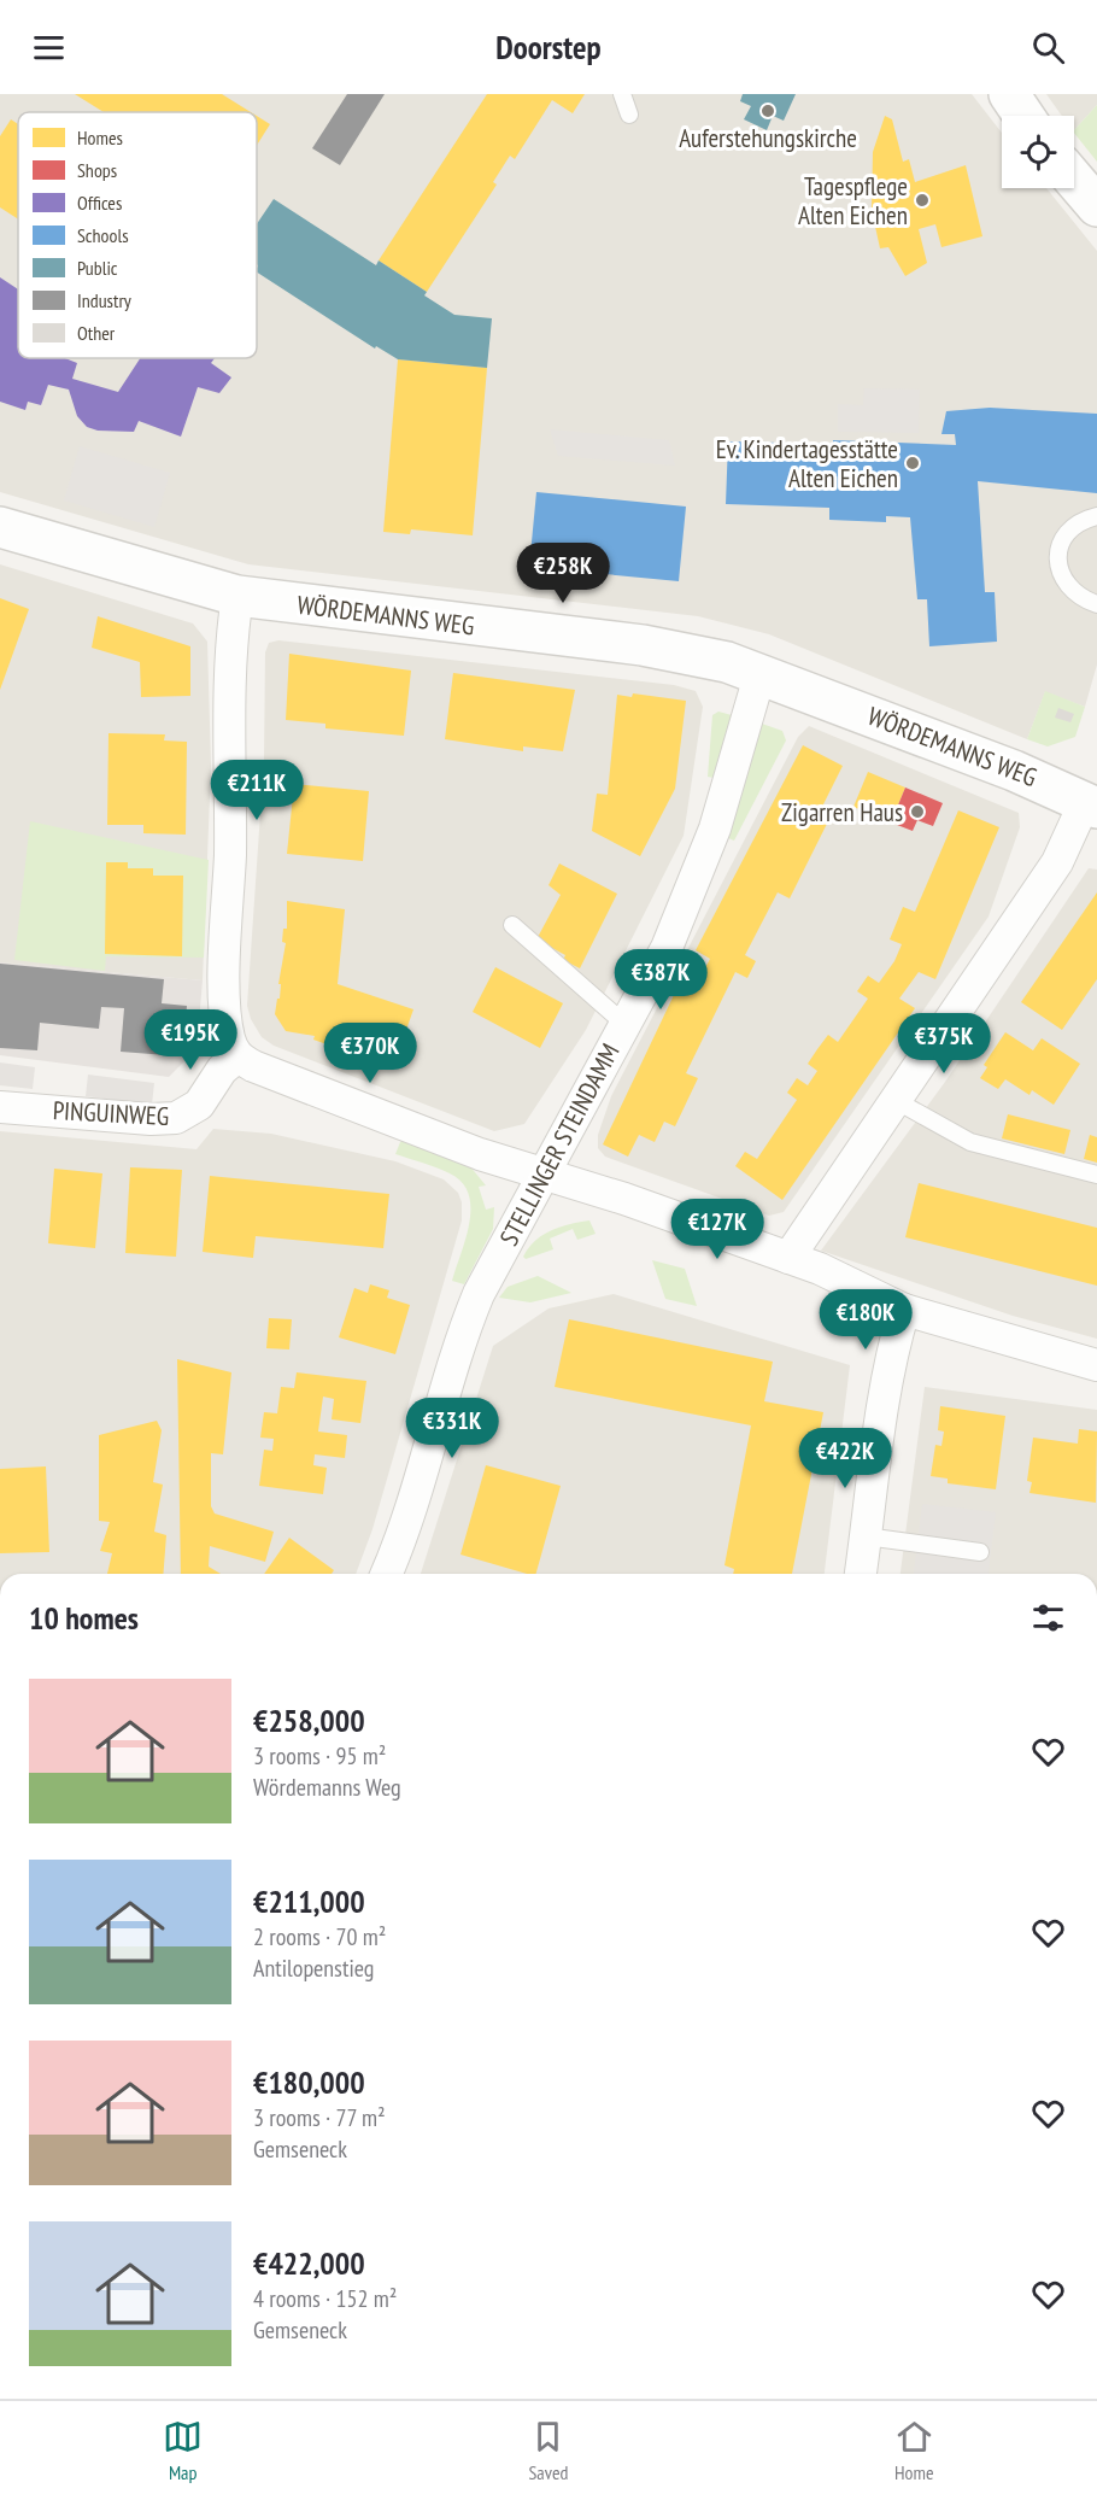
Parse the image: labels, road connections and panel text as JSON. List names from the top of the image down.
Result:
{
  "streets": {
    "street": ["WÖRDEMANNS WEG", "PINGUINWEG", "STELLINGER STEINDAMM"]
  },
  "crossings": [
    ["WÖRDEMANNS WEG", "STELLINGER STEINDAMM"]
  ],
  "places": [
    "Auferstehungskirche",
    "Tagespflege Alten Eichen",
    "Ev. Kindertagesstätte Alten Eichen",
    "Zigarren Haus"
  ],
  "legend": [
    "Homes",
    "Shops",
    "Offices",
    "Schools",
    "Public",
    "Industry",
    "Other"
  ],
  "page": {
    "header": "Doorstep",
    "price": [
      "€258K",
      "€211K",
      "€387K",
      "€195K",
      "€375K",
      "€370K",
      "€127K",
      "€180K",
      "€331K",
      "€422K"
    ],
    "heading": "10 homes",
    "list": [
      {
        "name": "€258,000",
        "note": "3 rooms · 95 m² · Wördemanns Weg"
      },
      {
        "name": "€211,000",
        "note": "2 rooms · 70 m² · Antilopenstieg"
      },
      {
        "name": "€180,000",
        "note": "3 rooms · 77 m² · Gemseneck"
      },
      {
        "name": "€422,000",
        "note": "4 rooms · 152 m² · Gemseneck"
      }
    ],
    "tabs": ["Map", "Saved", "Home"]
  }
}
